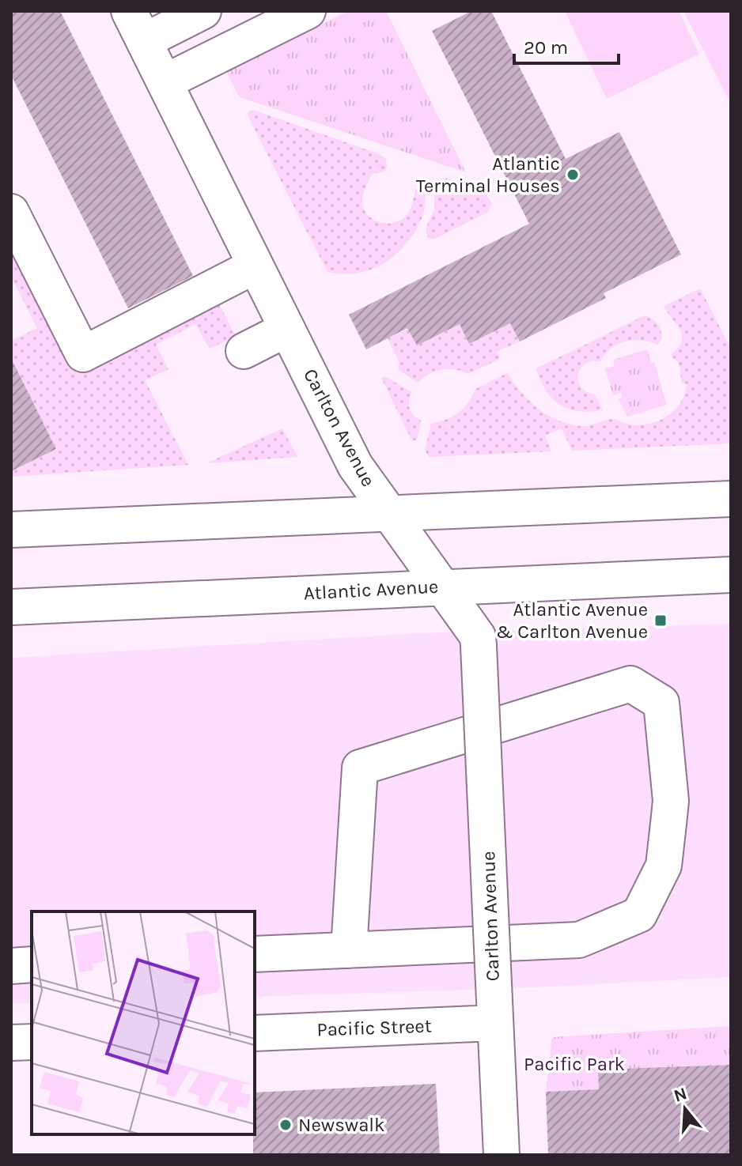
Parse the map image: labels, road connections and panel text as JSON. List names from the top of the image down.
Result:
{
  "streets": {
    "street": ["Carlton Avenue", "Atlantic Avenue", "Pacific Street"]
  },
  "crossings": [
    ["Carlton Avenue", "Atlantic Avenue"],
    ["Carlton Avenue", "Pacific Street"]
  ],
  "parks": ["Pacific Park"],
  "places": {
    "other": ["Atlantic Terminal Houses", "Newswalk"],
    "transit": ["Atlantic Avenue & Carlton Avenue"]
  },
  "scale_bar": "20 m",
  "north": "top"
}
